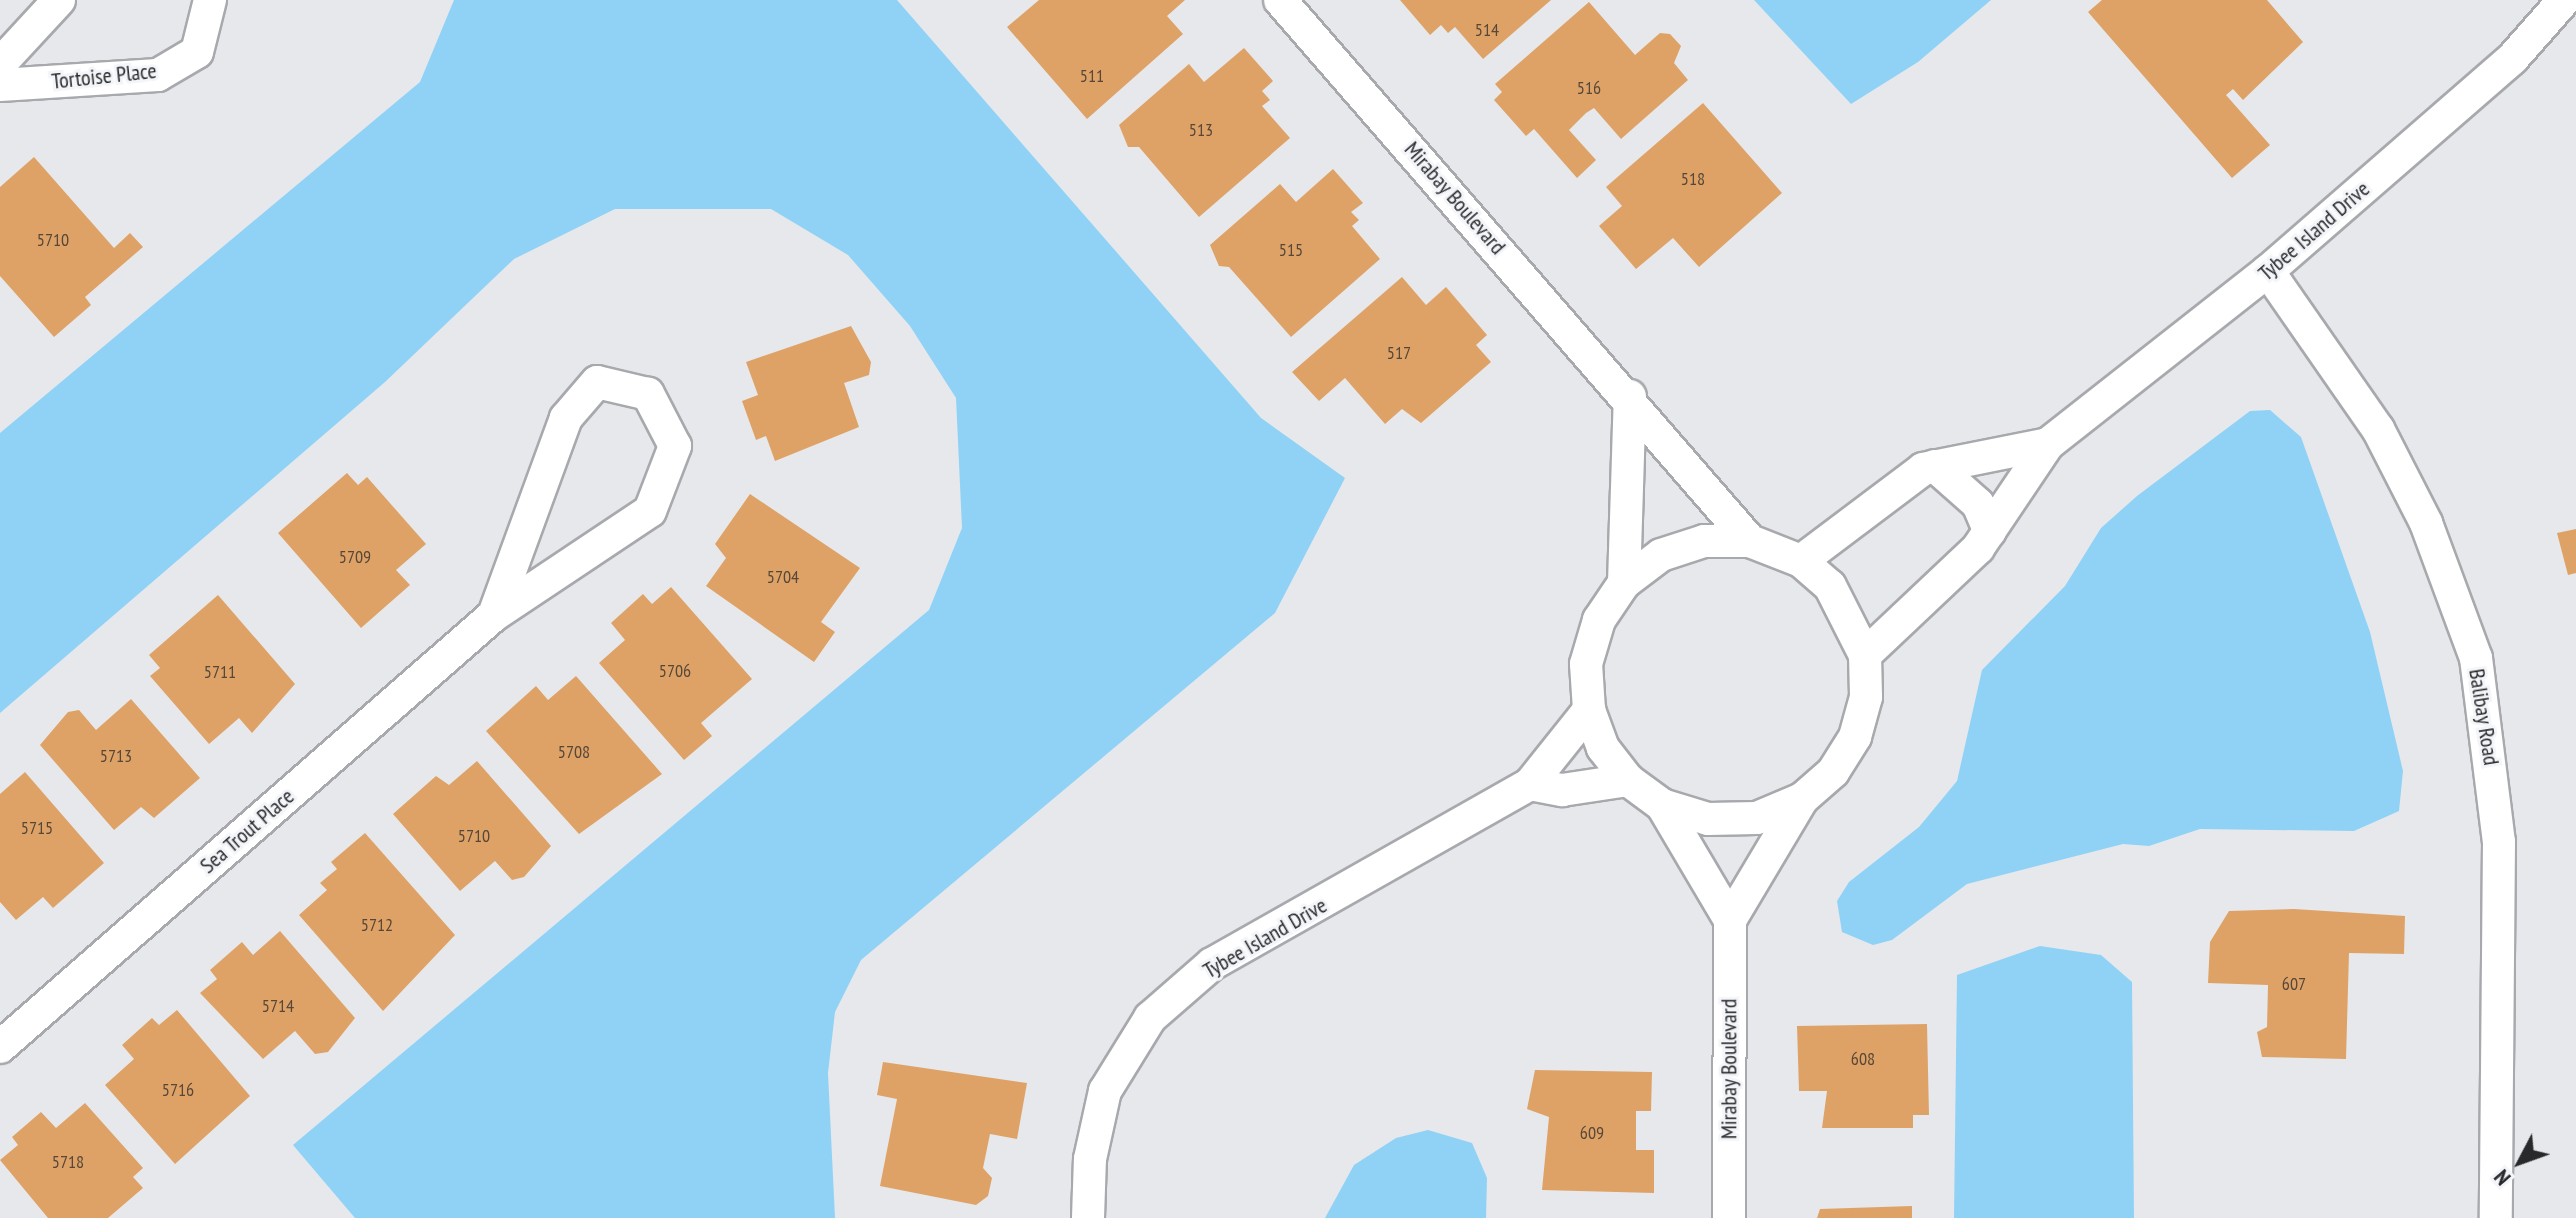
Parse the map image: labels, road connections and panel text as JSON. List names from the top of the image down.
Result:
{
  "streets": {
    "street": [
      "Tortoise Place",
      "Mirabay Boulevard",
      "Tybee Island Drive",
      "Balibay Road",
      "Sea Trout Place"
    ]
  },
  "crossings": [
    ["Mirabay Boulevard", "Tybee Island Drive"],
    ["Tybee Island Drive", "Balibay Road"]
  ],
  "house_numbers": [
    "514",
    "511",
    "516",
    "513",
    "518",
    "5710",
    "515",
    "517",
    "5709",
    "5704",
    "5706",
    "5711",
    "5708",
    "5713",
    "5715",
    "5710",
    "5712",
    "607",
    "5714",
    "608",
    "5716",
    "609",
    "5718"
  ],
  "north": "bottom left"
}
